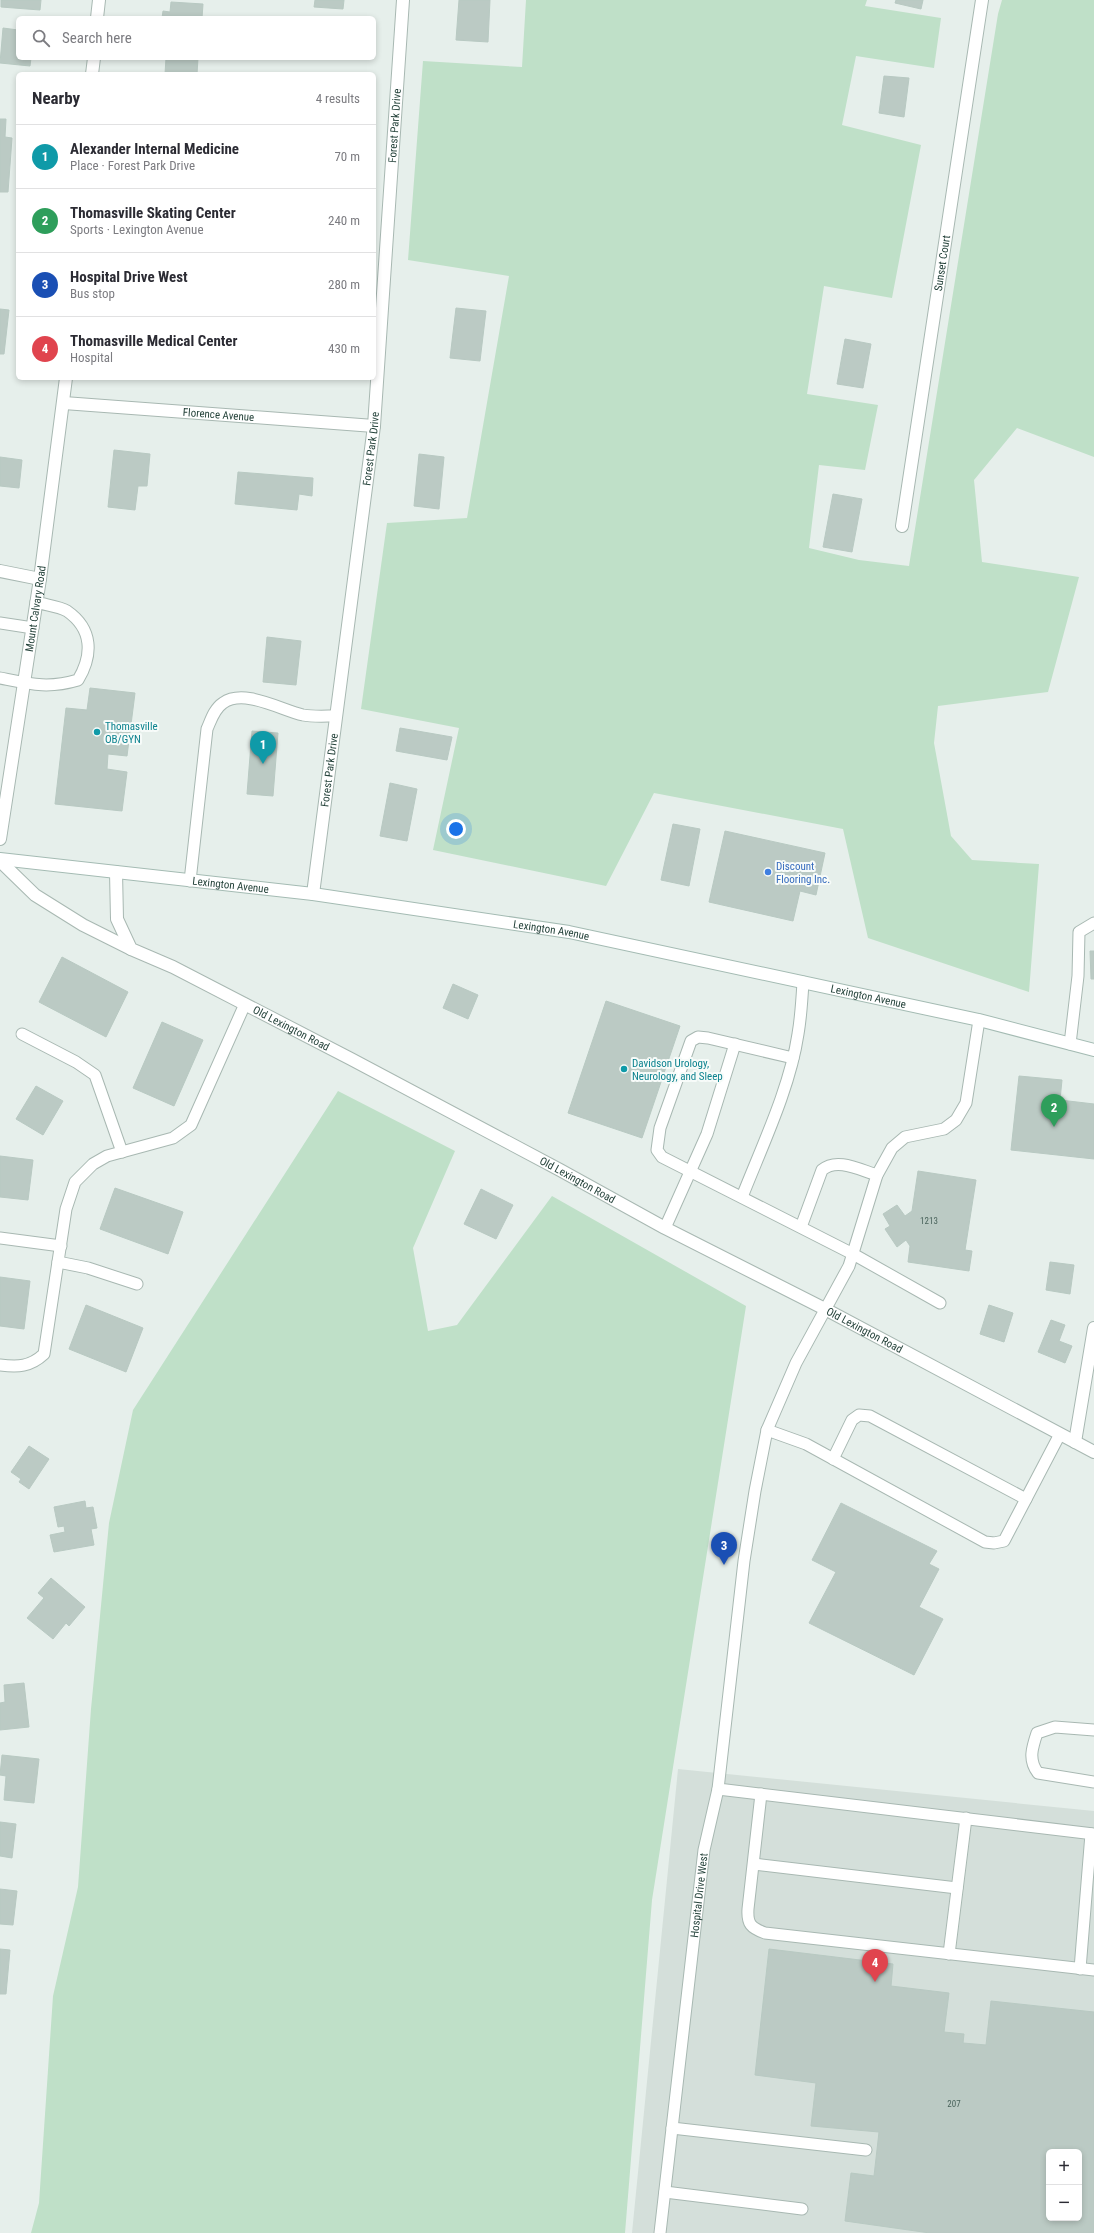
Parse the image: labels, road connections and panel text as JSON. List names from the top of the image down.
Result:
{
  "streets": {
    "street": [
      "Forest Park Drive",
      "Sunset Court",
      "Florence Avenue",
      "Mount Calvary Road",
      "Lexington Avenue",
      "Old Lexington Road"
    ],
    "lane": ["Hospital Drive West"]
  },
  "crossings": [
    ["Forest Park Drive", "Florence Avenue"],
    ["Forest Park Drive", "Lexington Avenue"],
    ["Florence Avenue", "Mount Calvary Road"],
    ["Lexington Avenue", "Old Lexington Road"],
    ["Lexington Avenue", "Hospital Drive West"],
    ["Old Lexington Road", "Hospital Drive West"]
  ],
  "places": ["Thomasville OB/GYN", "Discount Flooring Inc.", "Davidson Urology, Neurology, and Sleep"],
  "house_numbers": ["1213", "207"],
  "page": {
    "search": "Search here",
    "heading": ["Nearby", "4 results"],
    "list": [
      {
        "mark": "1",
        "name": "Alexander Internal Medicine",
        "note": "Place · Forest Park Drive",
        "value": "70 m"
      },
      {
        "mark": "2",
        "name": "Thomasville Skating Center",
        "note": "Sports · Lexington Avenue",
        "value": "240 m"
      },
      {
        "mark": "3",
        "name": "Hospital Drive West",
        "note": "Bus stop",
        "value": "280 m"
      },
      {
        "mark": "4",
        "name": "Thomasville Medical Center",
        "note": "Hospital",
        "value": "430 m"
      }
    ],
    "pins": [
      "1",
      "2",
      "3",
      "4"
    ],
    "map_buttons": ["+", "−"]
  }
}
